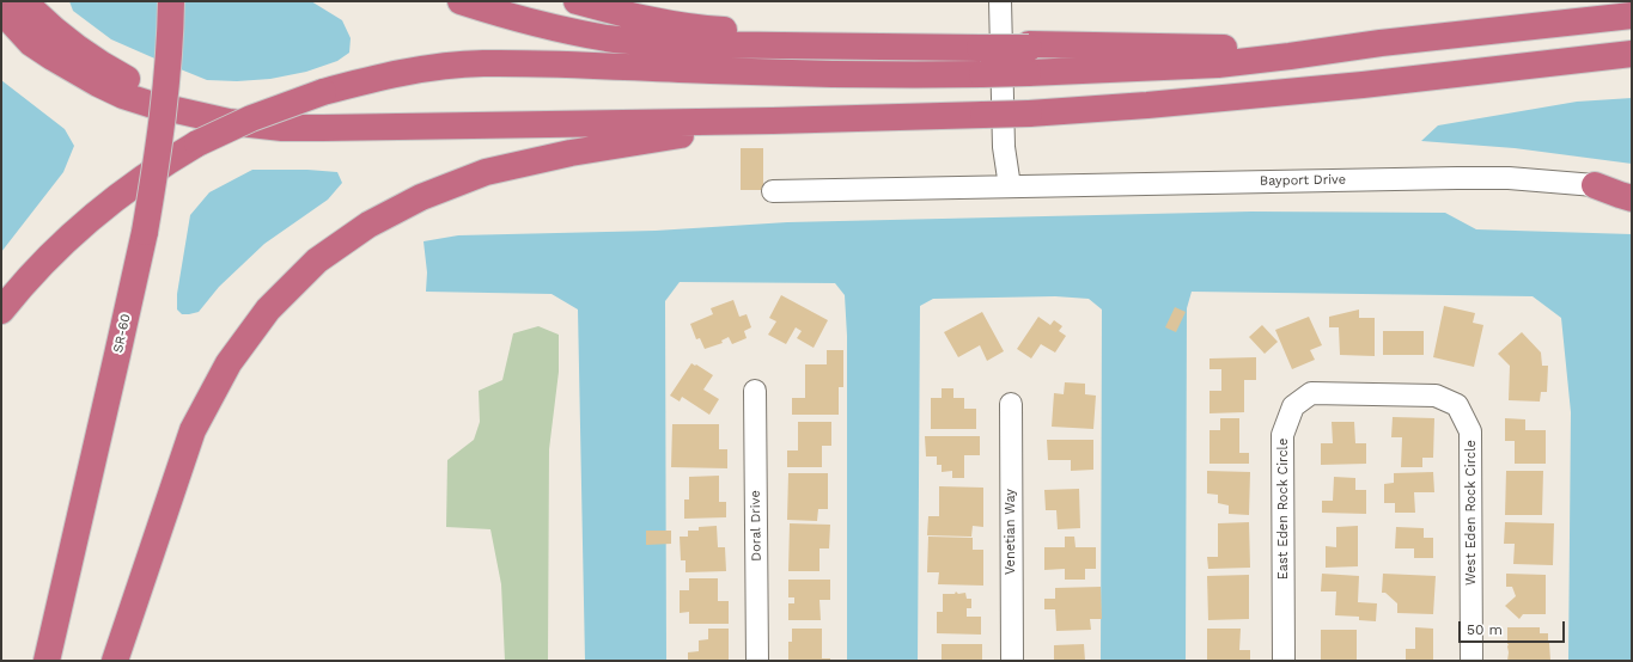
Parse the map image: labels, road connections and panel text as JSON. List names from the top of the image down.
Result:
{
  "streets": {
    "highway": ["SR-60"],
    "street": [
      "Bayport Drive",
      "East Eden Rock Circle",
      "West Eden Rock Circle",
      "Doral Drive",
      "Venetian Way"
    ]
  },
  "crossings": [
    ["East Eden Rock Circle", "West Eden Rock Circle"]
  ],
  "scale_bar": "50 m"
}
